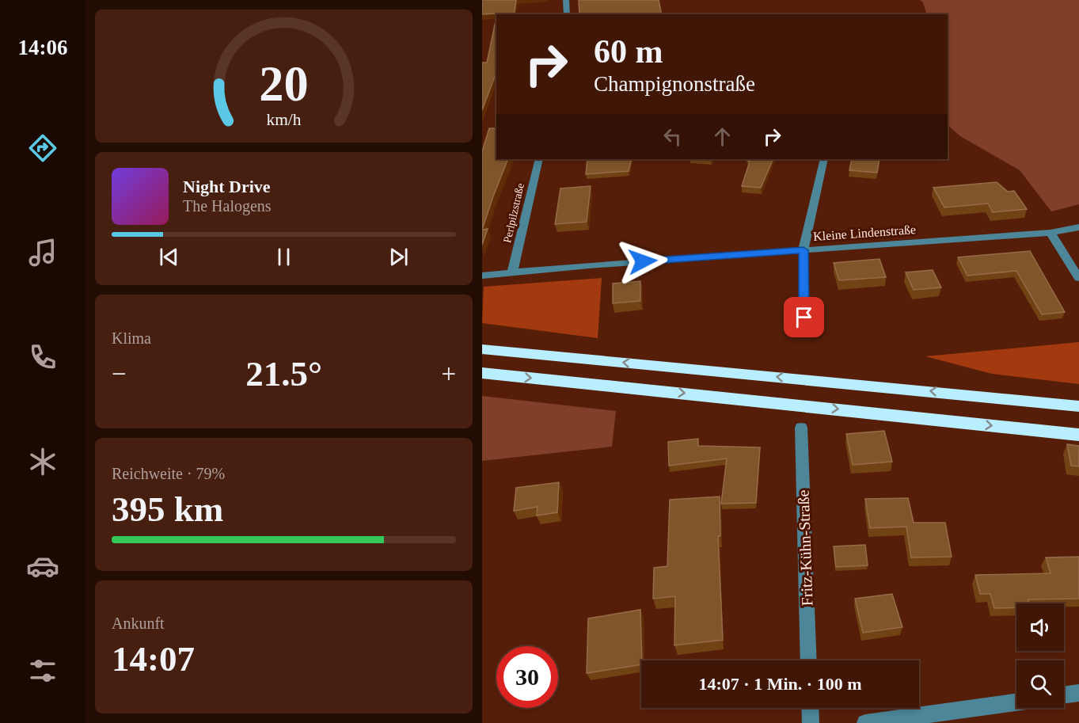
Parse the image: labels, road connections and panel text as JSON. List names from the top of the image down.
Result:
{
  "streets": {
    "street": ["Perlpilzstraße", "Kleine Lindenstraße", "Fritz-Kühn-Straße"]
  },
  "crossings": [
    ["Perlpilzstraße", "Kleine Lindenstraße"]
  ],
  "page": {
    "tabs": "14:06",
    "turn": ["60 m", "Champignonstraße"],
    "song": ["Night Drive", "The Halogens"],
    "tile": [
      "Klima",
      ["Reichweite · 79%", "395 km"],
      ["Ankunft", "14:07"]
    ],
    "heat": ["−", "21.5°", "+"],
    "limit": "30",
    "trip": "14:07 · 1 Min. · 100 m",
    "gauge": ["20", "km/h"]
  }
}
